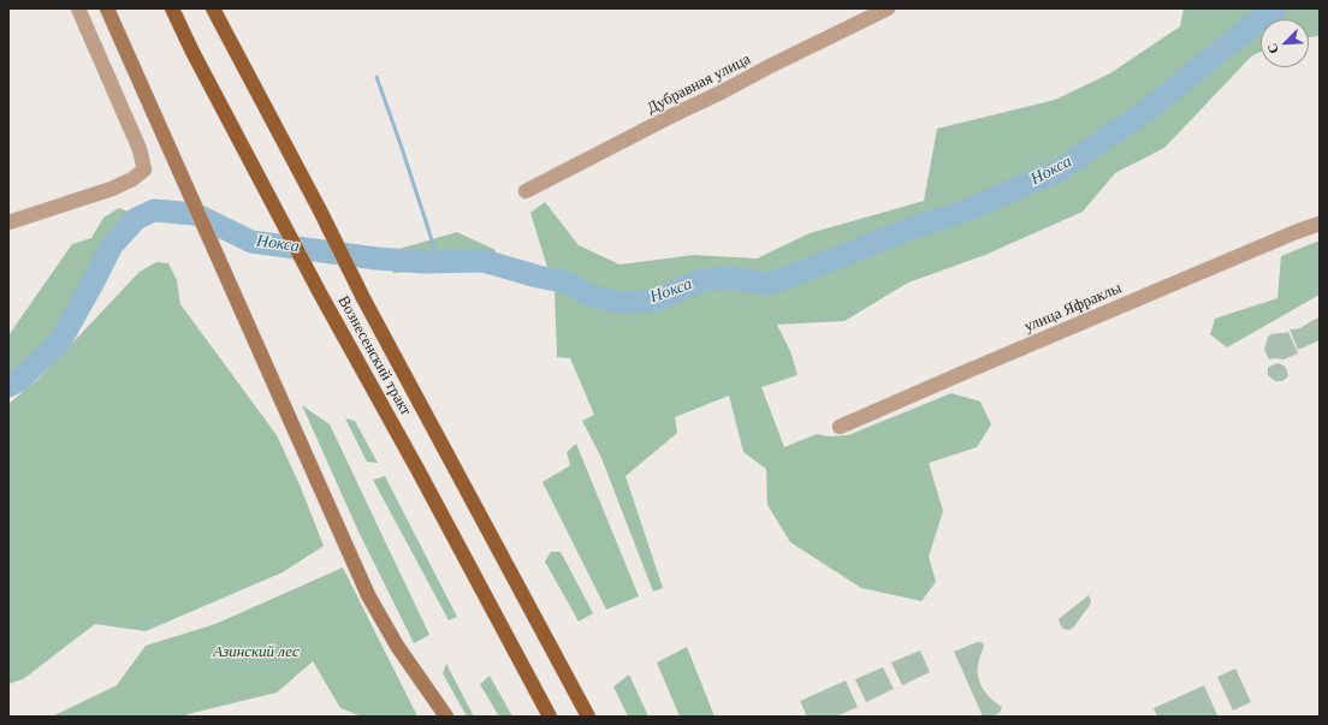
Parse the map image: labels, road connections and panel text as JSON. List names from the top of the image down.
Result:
{
  "streets": {
    "main road": ["Вознесенский тракт"],
    "street": ["Дубравная улица", "улица Яфраклы"]
  },
  "water": ["Нокса"],
  "parks": ["Азинский лес"],
  "north": "bottom left"
}
